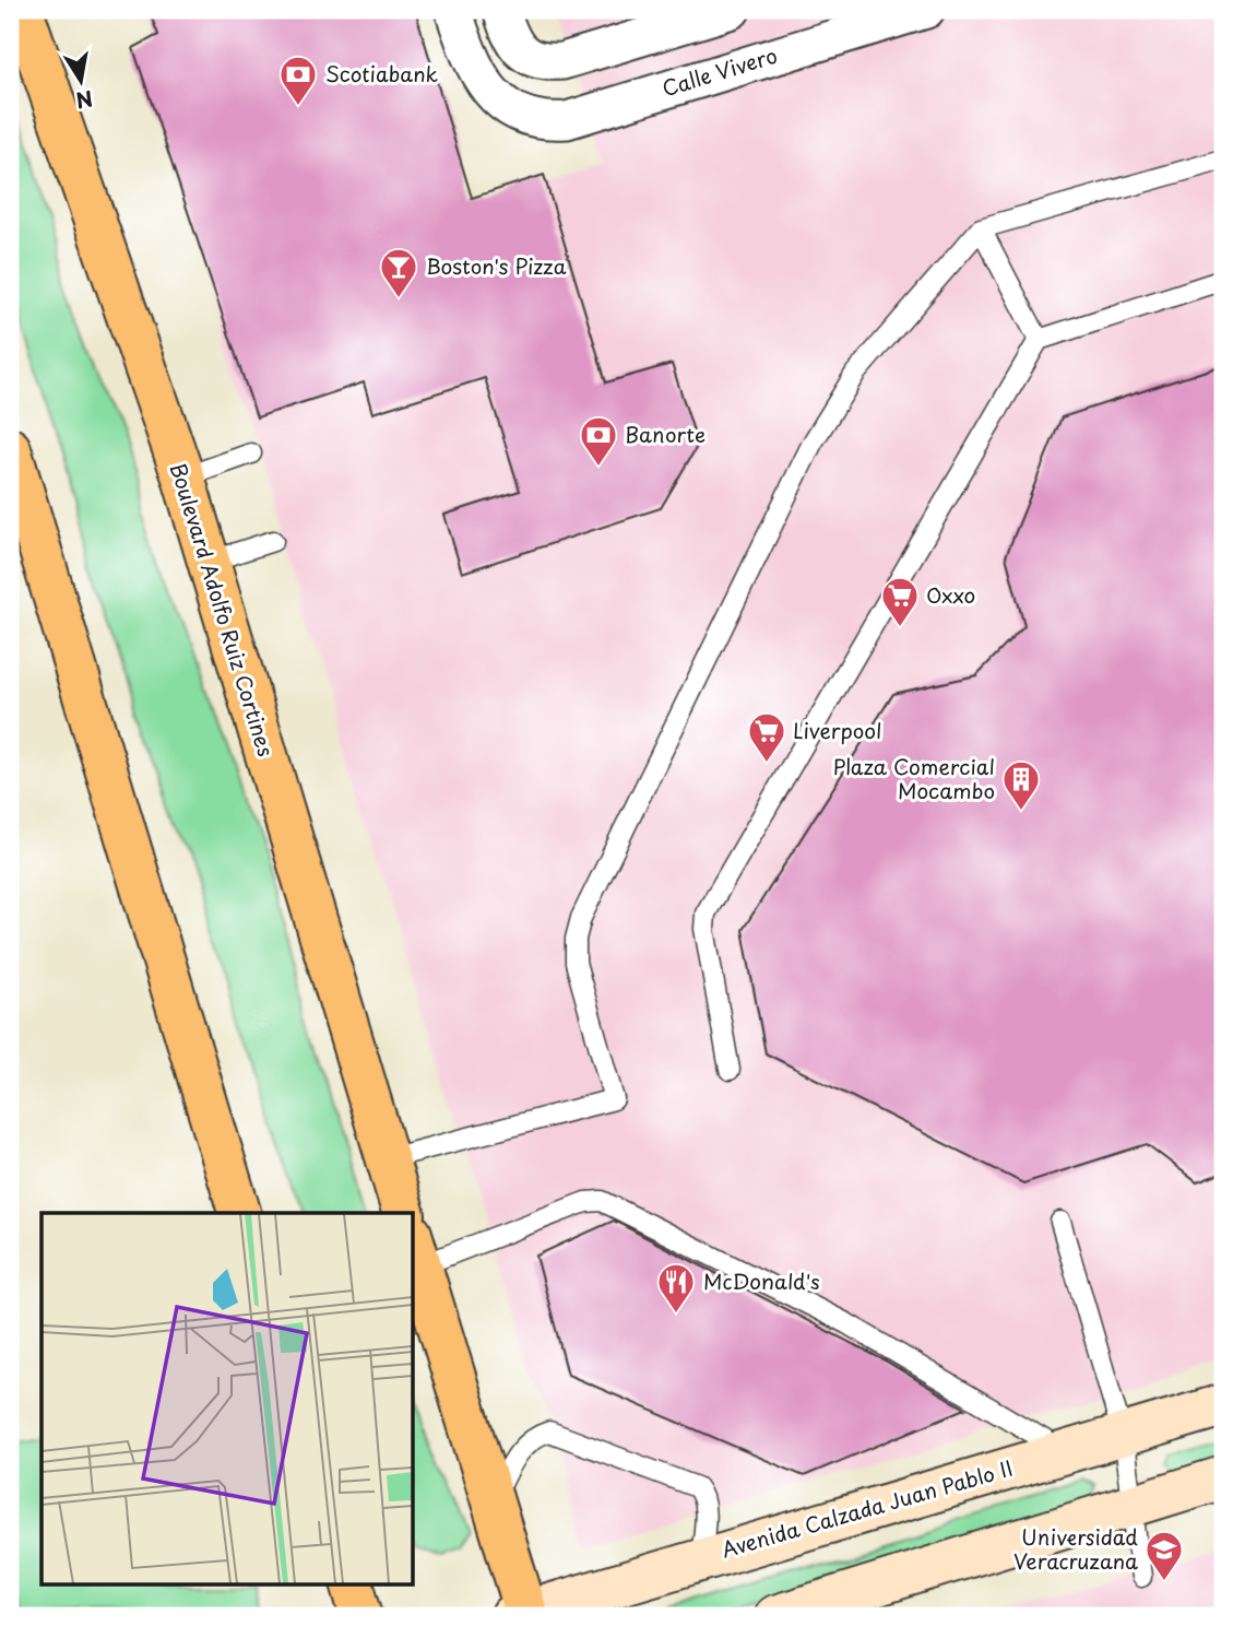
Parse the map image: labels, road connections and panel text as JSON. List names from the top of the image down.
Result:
{
  "streets": {
    "main road": ["Boulevard Adolfo Ruiz Cortines", "Avenida Calzada Juan Pablo II"],
    "street": ["Calle Vivero"]
  },
  "places": {
    "bank": ["Scotiabank", "Banorte"],
    "bar": ["Boston's Pizza"],
    "supermarket": ["Oxxo", "Liverpool"],
    "building": ["Plaza Comercial Mocambo"],
    "restaurant": ["McDonald's"],
    "school or university": ["Universidad Veracruzana"]
  },
  "north": "bottom"
}
